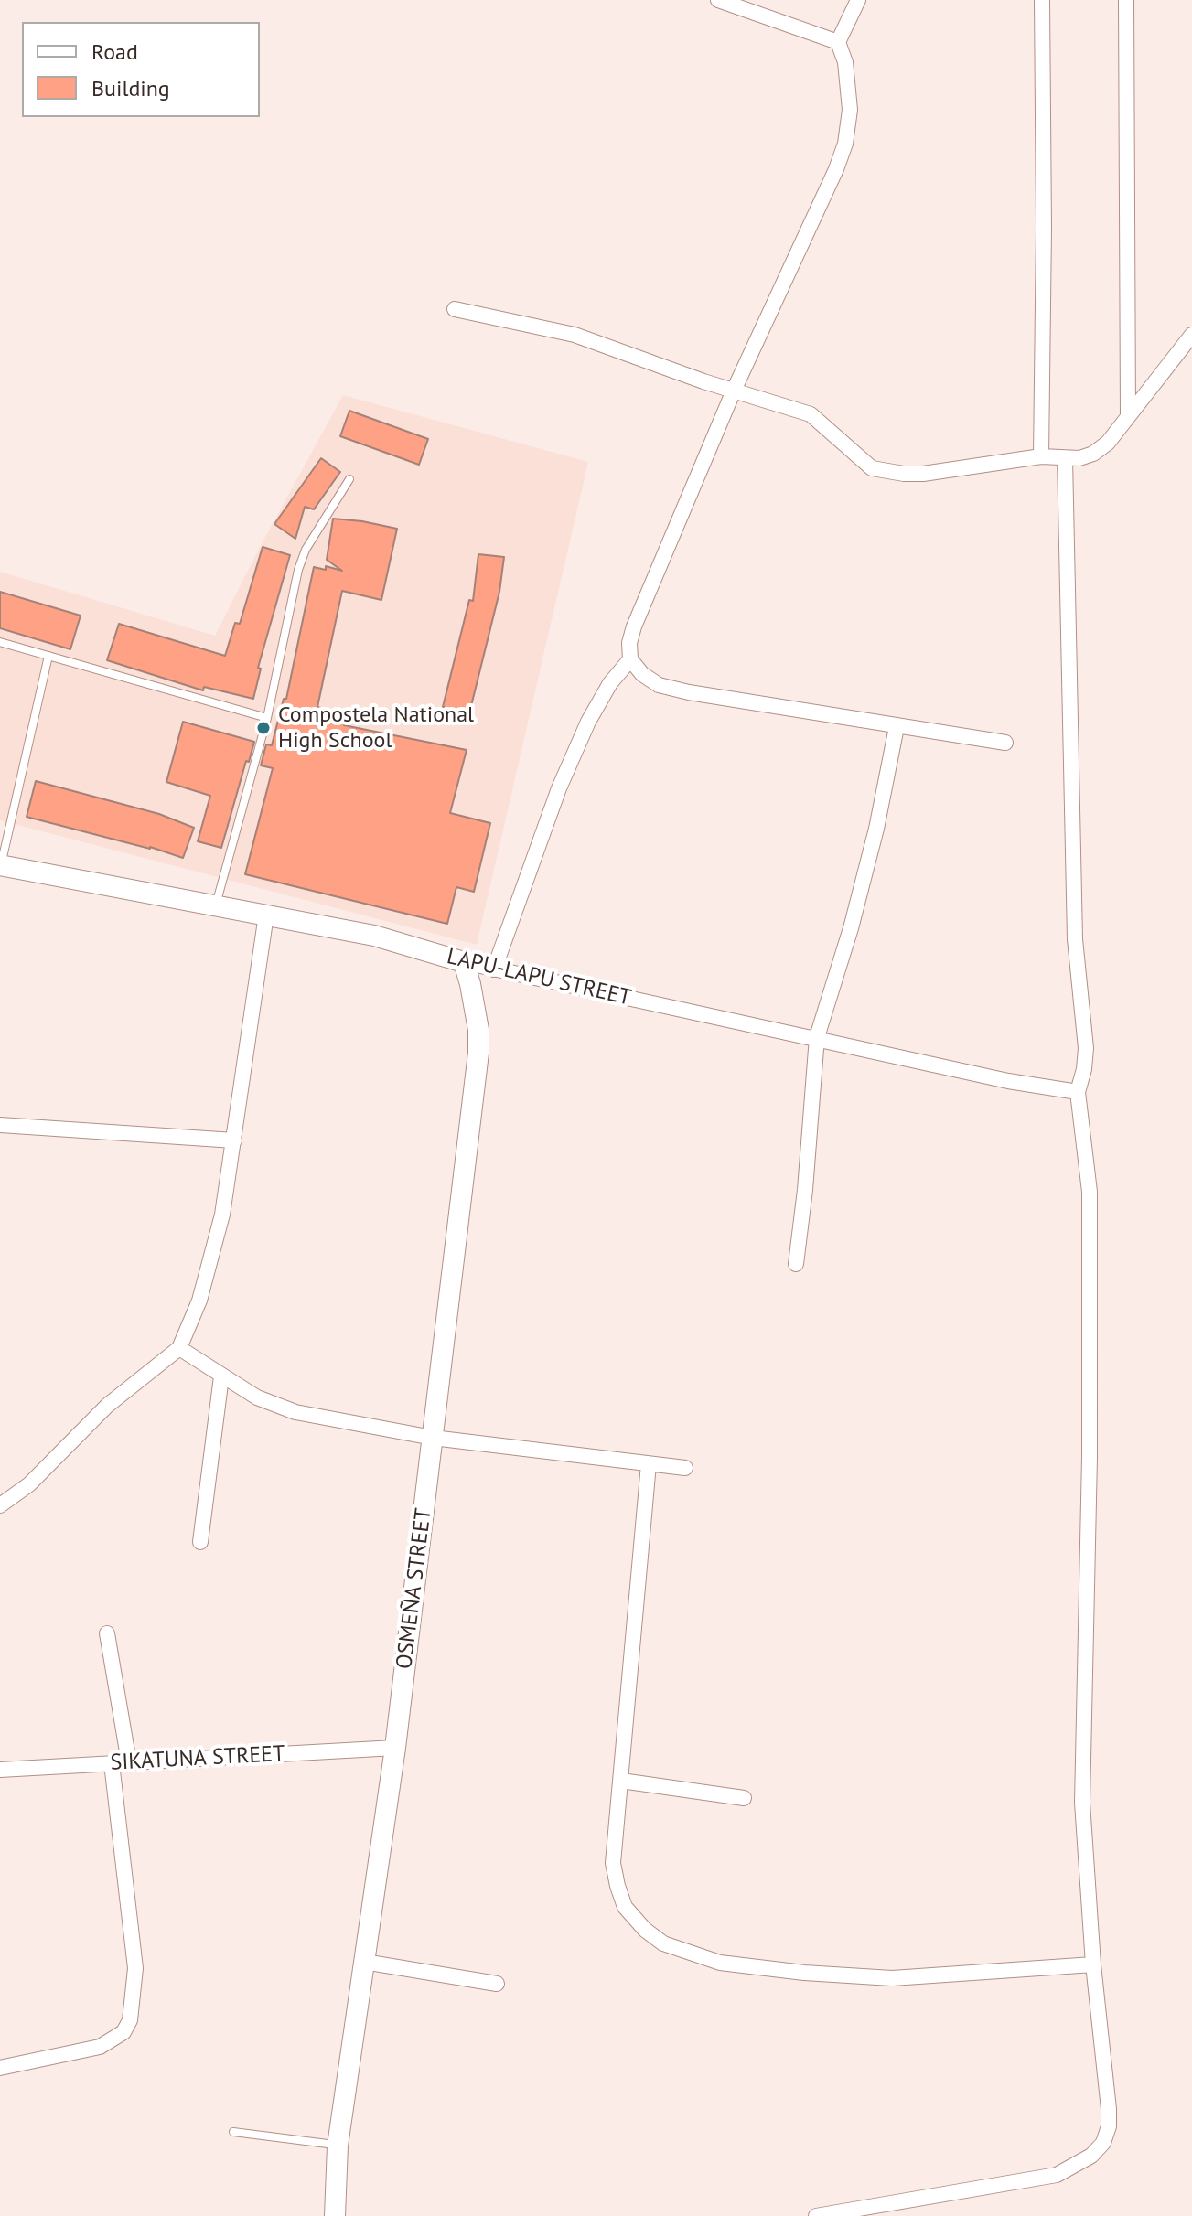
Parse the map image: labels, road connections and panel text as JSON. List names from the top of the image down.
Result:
{
  "streets": {
    "street": ["LAPU-LAPU STREET", "OSMEÑA STREET", "SIKATUNA STREET"]
  },
  "crossings": [
    ["LAPU-LAPU STREET", "OSMEÑA STREET"],
    ["OSMEÑA STREET", "SIKATUNA STREET"]
  ],
  "places": ["Compostela National High School"],
  "legend": ["Road", "Building"]
}
